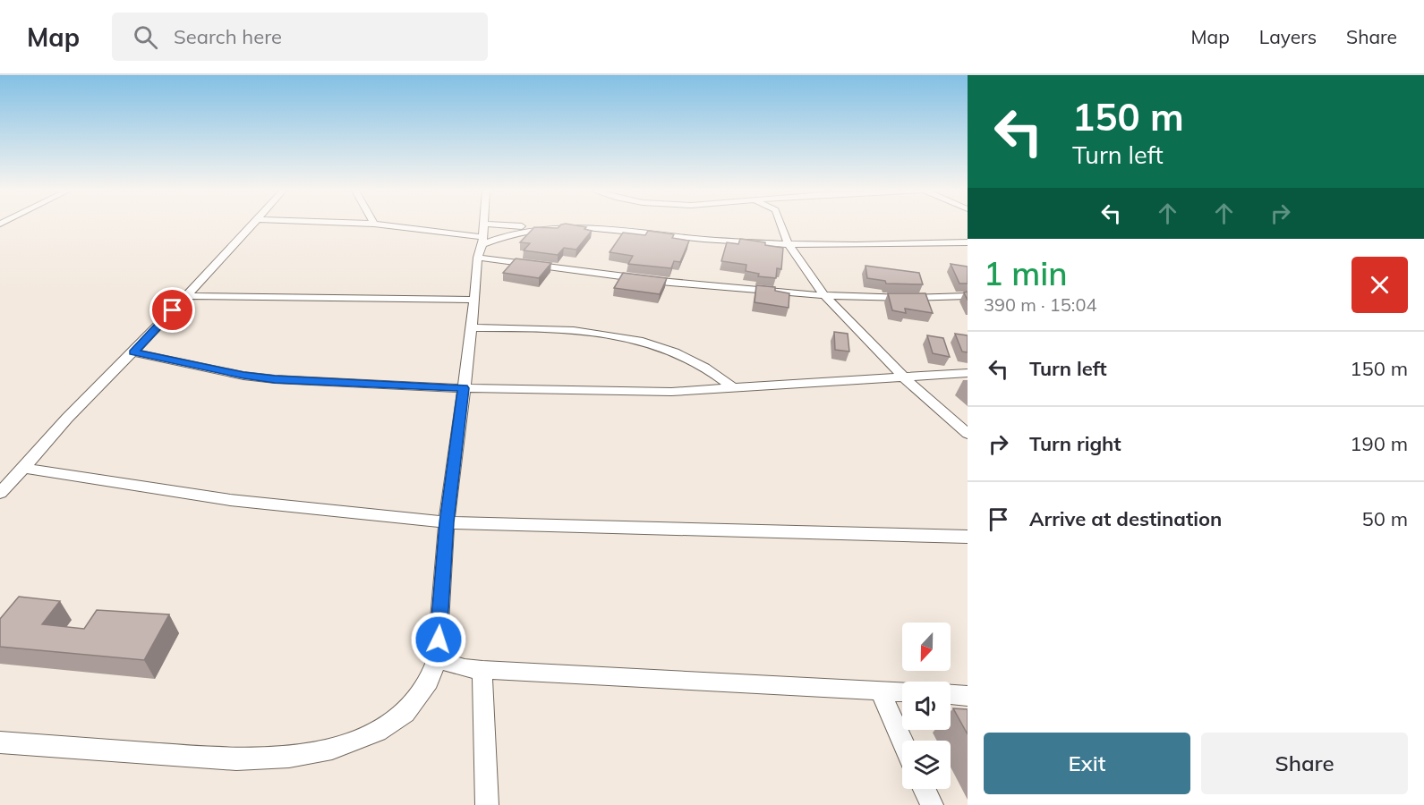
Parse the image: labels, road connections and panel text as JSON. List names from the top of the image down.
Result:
{
  "north": "bottom",
  "page": {
    "header": "Map",
    "search": "Search here",
    "nav": ["Map", "Layers", "Share"],
    "turn": ["150 m", "Turn left"],
    "heading": ["1 min", "390 m · 15:04"],
    "list": [
      {
        "name": "Turn left",
        "value": "150 m"
      },
      {
        "name": "Turn right",
        "value": "190 m"
      },
      {
        "name": "Arrive at destination",
        "value": "50 m"
      }
    ],
    "buttons": ["Exit", "Share"]
  }
}
